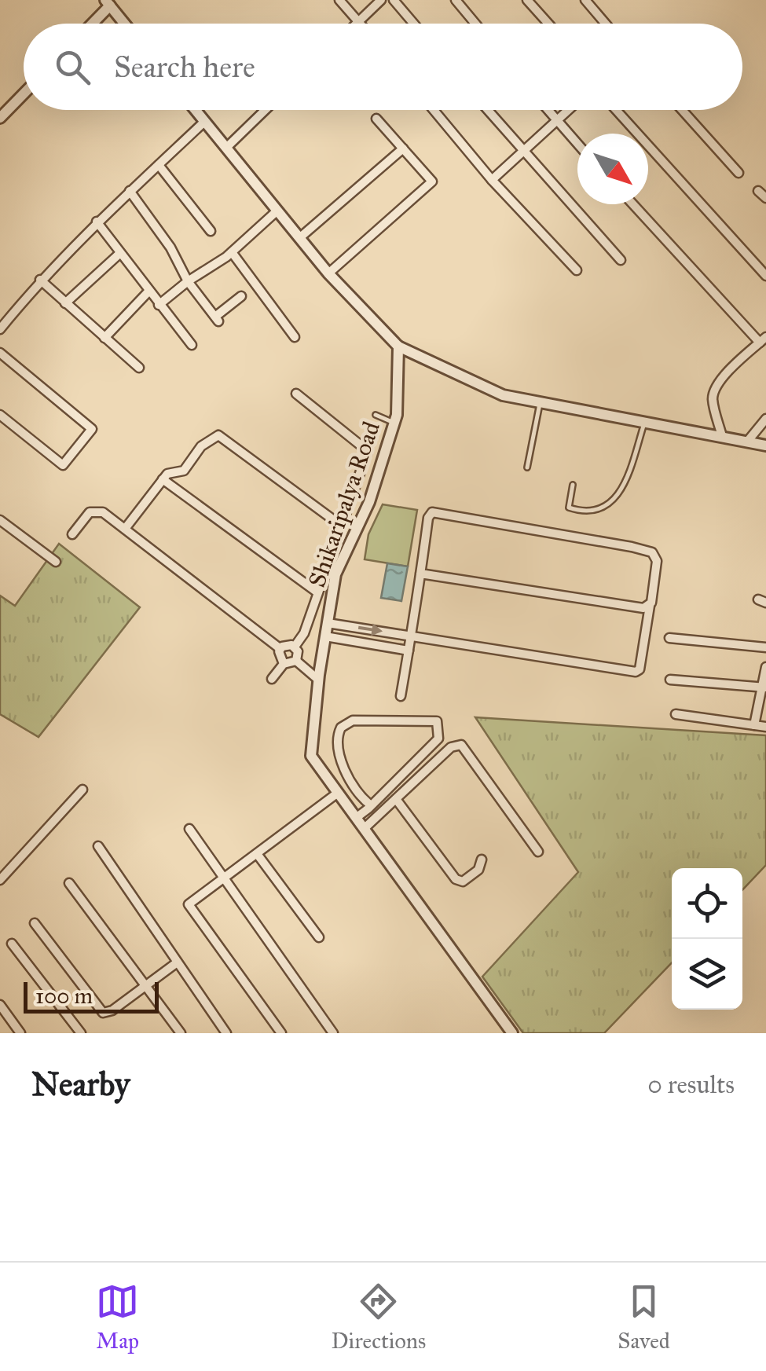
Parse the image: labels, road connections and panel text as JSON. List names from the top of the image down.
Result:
{
  "streets": {
    "street": ["Shikaripalya Road"]
  },
  "scale_bar": "100 m",
  "north": "bottom right",
  "page": {
    "search": "Search here",
    "scale": "100 m",
    "heading": ["Nearby", "0 results"],
    "nav": ["Map", "Directions", "Saved"]
  }
}
